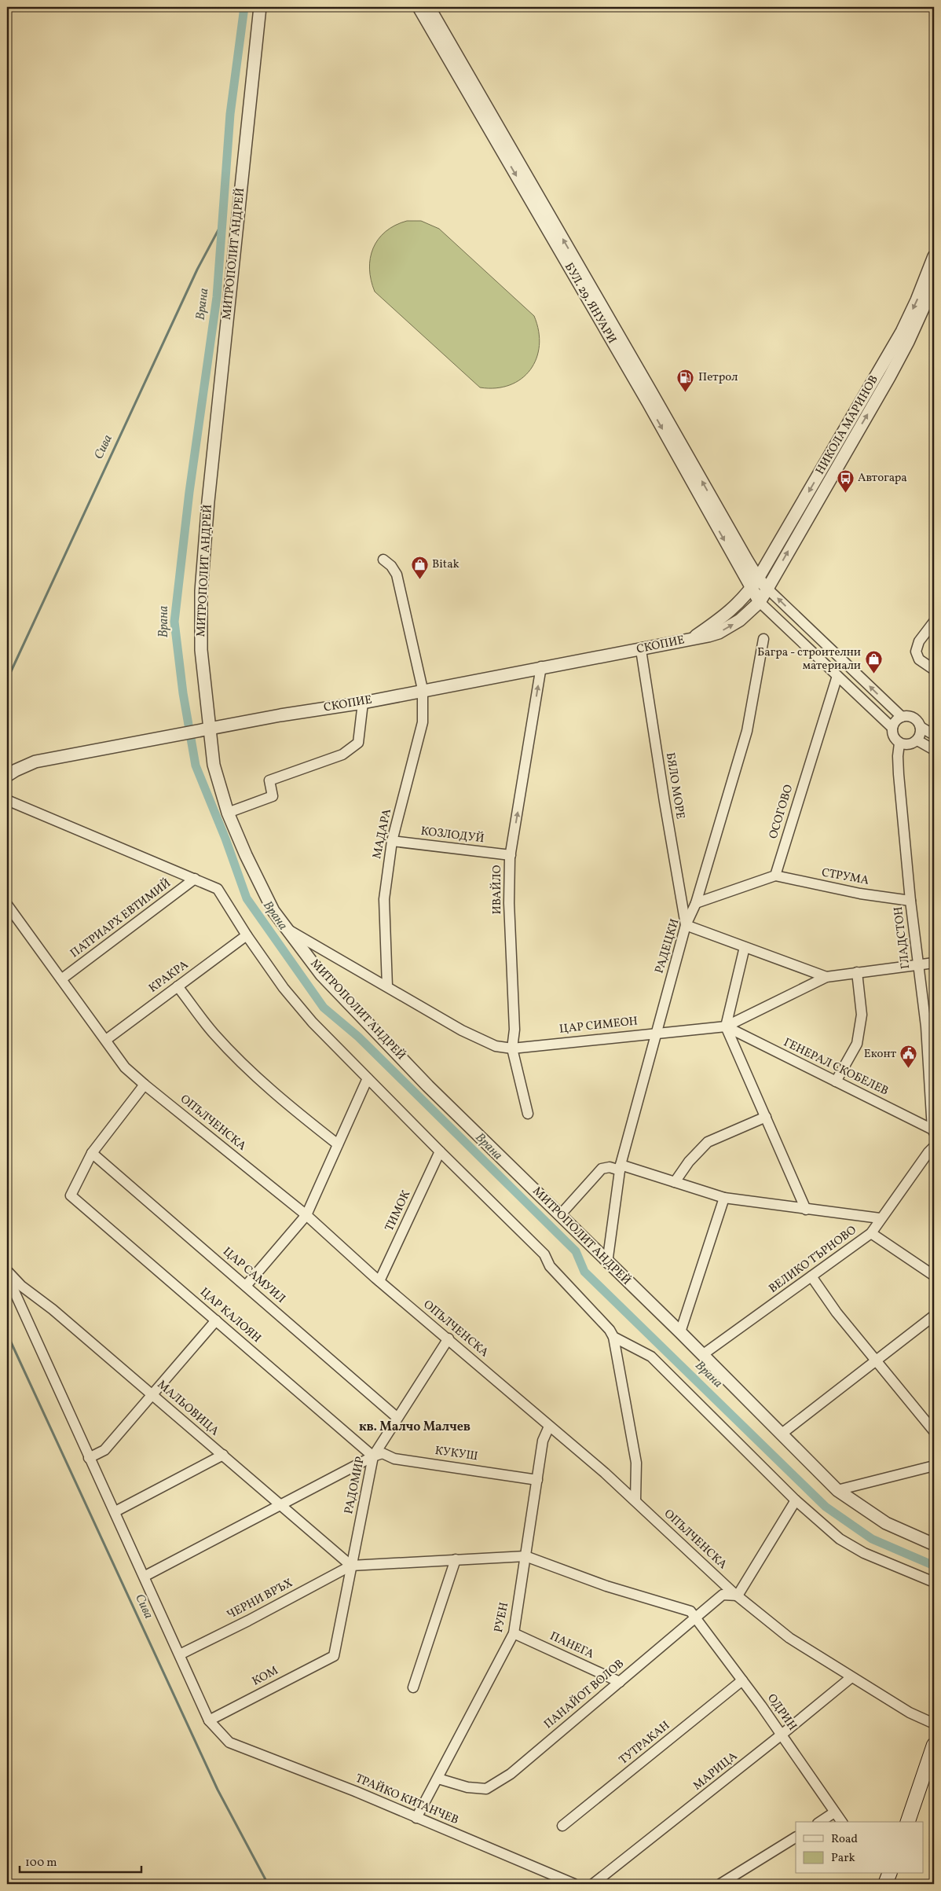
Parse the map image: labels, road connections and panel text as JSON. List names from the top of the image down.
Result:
{
  "streets": {
    "street": [
      "МИТРОПОЛИТ АНДРЕЙ",
      "БУЛ. 29. ЯНУАРИ",
      "НИКОЛА МАРИНОВ",
      "СКОПИЕ",
      "БЯЛО МОРЕ",
      "ОСОГОВО",
      "МАДАРА",
      "КОЗЛОДУЙ",
      "СТРУМА",
      "ИВАЙЛО",
      "ПАТРИАРХ ЕВТИМИЙ",
      "ГЛАДСТОН",
      "РАДЕЦКИ",
      "КРАКРА",
      "ЦАР СИМЕОН",
      "ГЕНЕРАЛ СКОБЕЛЕВ",
      "ОПЪЛЧЕНСКА",
      "ТИМОК",
      "ВЕЛИКО ТЪРНОВО",
      "ЦАР САМУИЛ",
      "ЦАР КАЛОЯН",
      "МАЛЬОВИЦА",
      "КУКУШ",
      "РАДОМИР",
      "ЧЕРНИ ВРЪХ",
      "РУЕН",
      "ПАНЕГА",
      "КОМ",
      "ПАНАЙОТ ВОЛОВ",
      "ОДРИН",
      "ТУТРАКАН",
      "МАРИЦА",
      "ТРАЙКО КИТАНЧЕВ"
    ]
  },
  "crossings": [
    ["МИТРОПОЛИТ АНДРЕЙ", "СКОПИЕ"],
    ["МИТРОПОЛИТ АНДРЕЙ", "РАДЕЦКИ"],
    ["МИТРОПОЛИТ АНДРЕЙ", "ЦАР СИМЕОН"],
    ["МИТРОПОЛИТ АНДРЕЙ", "ВЕЛИКО ТЪРНОВО"],
    ["БУЛ. 29. ЯНУАРИ", "НИКОЛА МАРИНОВ"],
    ["БУЛ. 29. ЯНУАРИ", "СКОПИЕ"],
    ["НИКОЛА МАРИНОВ", "СКОПИЕ"],
    ["СКОПИЕ", "БЯЛО МОРЕ"],
    ["СКОПИЕ", "МАДАРА"],
    ["СКОПИЕ", "ИВАЙЛО"],
    ["БЯЛО МОРЕ", "РАДЕЦКИ"],
    ["ОСОГОВО", "СТРУМА"],
    ["МАДАРА", "КОЗЛОДУЙ"],
    ["МАДАРА", "ЦАР СИМЕОН"],
    ["КОЗЛОДУЙ", "ИВАЙЛО"],
    ["СТРУМА", "ГЛАДСТОН"],
    ["ИВАЙЛО", "ЦАР СИМЕОН"],
    ["ПАТРИАРХ ЕВТИМИЙ", "ОПЪЛЧЕНСКА"],
    ["ГЛАДСТОН", "ЦАР СИМЕОН"],
    ["ГЛАДСТОН", "ГЕНЕРАЛ СКОБЕЛЕВ"],
    ["РАДЕЦКИ", "ЦАР СИМЕОН"],
    ["КРАКРА", "ОПЪЛЧЕНСКА"],
    ["ЦАР СИМЕОН", "ГЕНЕРАЛ СКОБЕЛЕВ"],
    ["ОПЪЛЧЕНСКА", "ТИМОК"],
    ["ОПЪЛЧЕНСКА", "РАДОМИР"],
    ["ОПЪЛЧЕНСКА", "РУЕН"],
    ["ОПЪЛЧЕНСКА", "ПАНАЙОТ ВОЛОВ"],
    ["ОПЪЛЧЕНСКА", "МАРИЦА"],
    ["ЦАР САМУИЛ", "ЦАР КАЛОЯН"],
    ["ЦАР САМУИЛ", "РАДОМИР"],
    ["ЦАР КАЛОЯН", "КУКУШ"],
    ["ЦАР КАЛОЯН", "РАДОМИР"],
    ["МАЛЬОВИЦА", "РАДОМИР"],
    ["МАЛЬОВИЦА", "ЧЕРНИ ВРЪХ"],
    ["КУКУШ", "РАДОМИР"],
    ["КУКУШ", "РУЕН"],
    ["РАДОМИР", "ЧЕРНИ ВРЪХ"],
    ["РАДОМИР", "КОМ"],
    ["РУЕН", "ПАНЕГА"],
    ["РУЕН", "ПАНАЙОТ ВОЛОВ"],
    ["РУЕН", "ТРАЙКО КИТАНЧЕВ"],
    ["ПАНЕГА", "ПАНАЙОТ ВОЛОВ"],
    ["КОМ", "ТРАЙКО КИТАНЧЕВ"],
    ["ПАНАЙОТ ВОЛОВ", "ОДРИН"],
    ["ОДРИН", "ТУТРАКАН"],
    ["ОДРИН", "МАРИЦА"]
  ],
  "one_way": ["ИВАЙЛО"],
  "districts": ["кв. Малчо Малчев"],
  "water": ["Врана", "Сива"],
  "places": {
    "fuel station": ["Петрол"],
    "bus stop": ["Автогара"],
    "shop": ["Bitak", "Багра - строителни материали"],
    "public building": ["Еконт"]
  },
  "legend": ["Road", "Park"],
  "scale_bar": "100 m"
}
